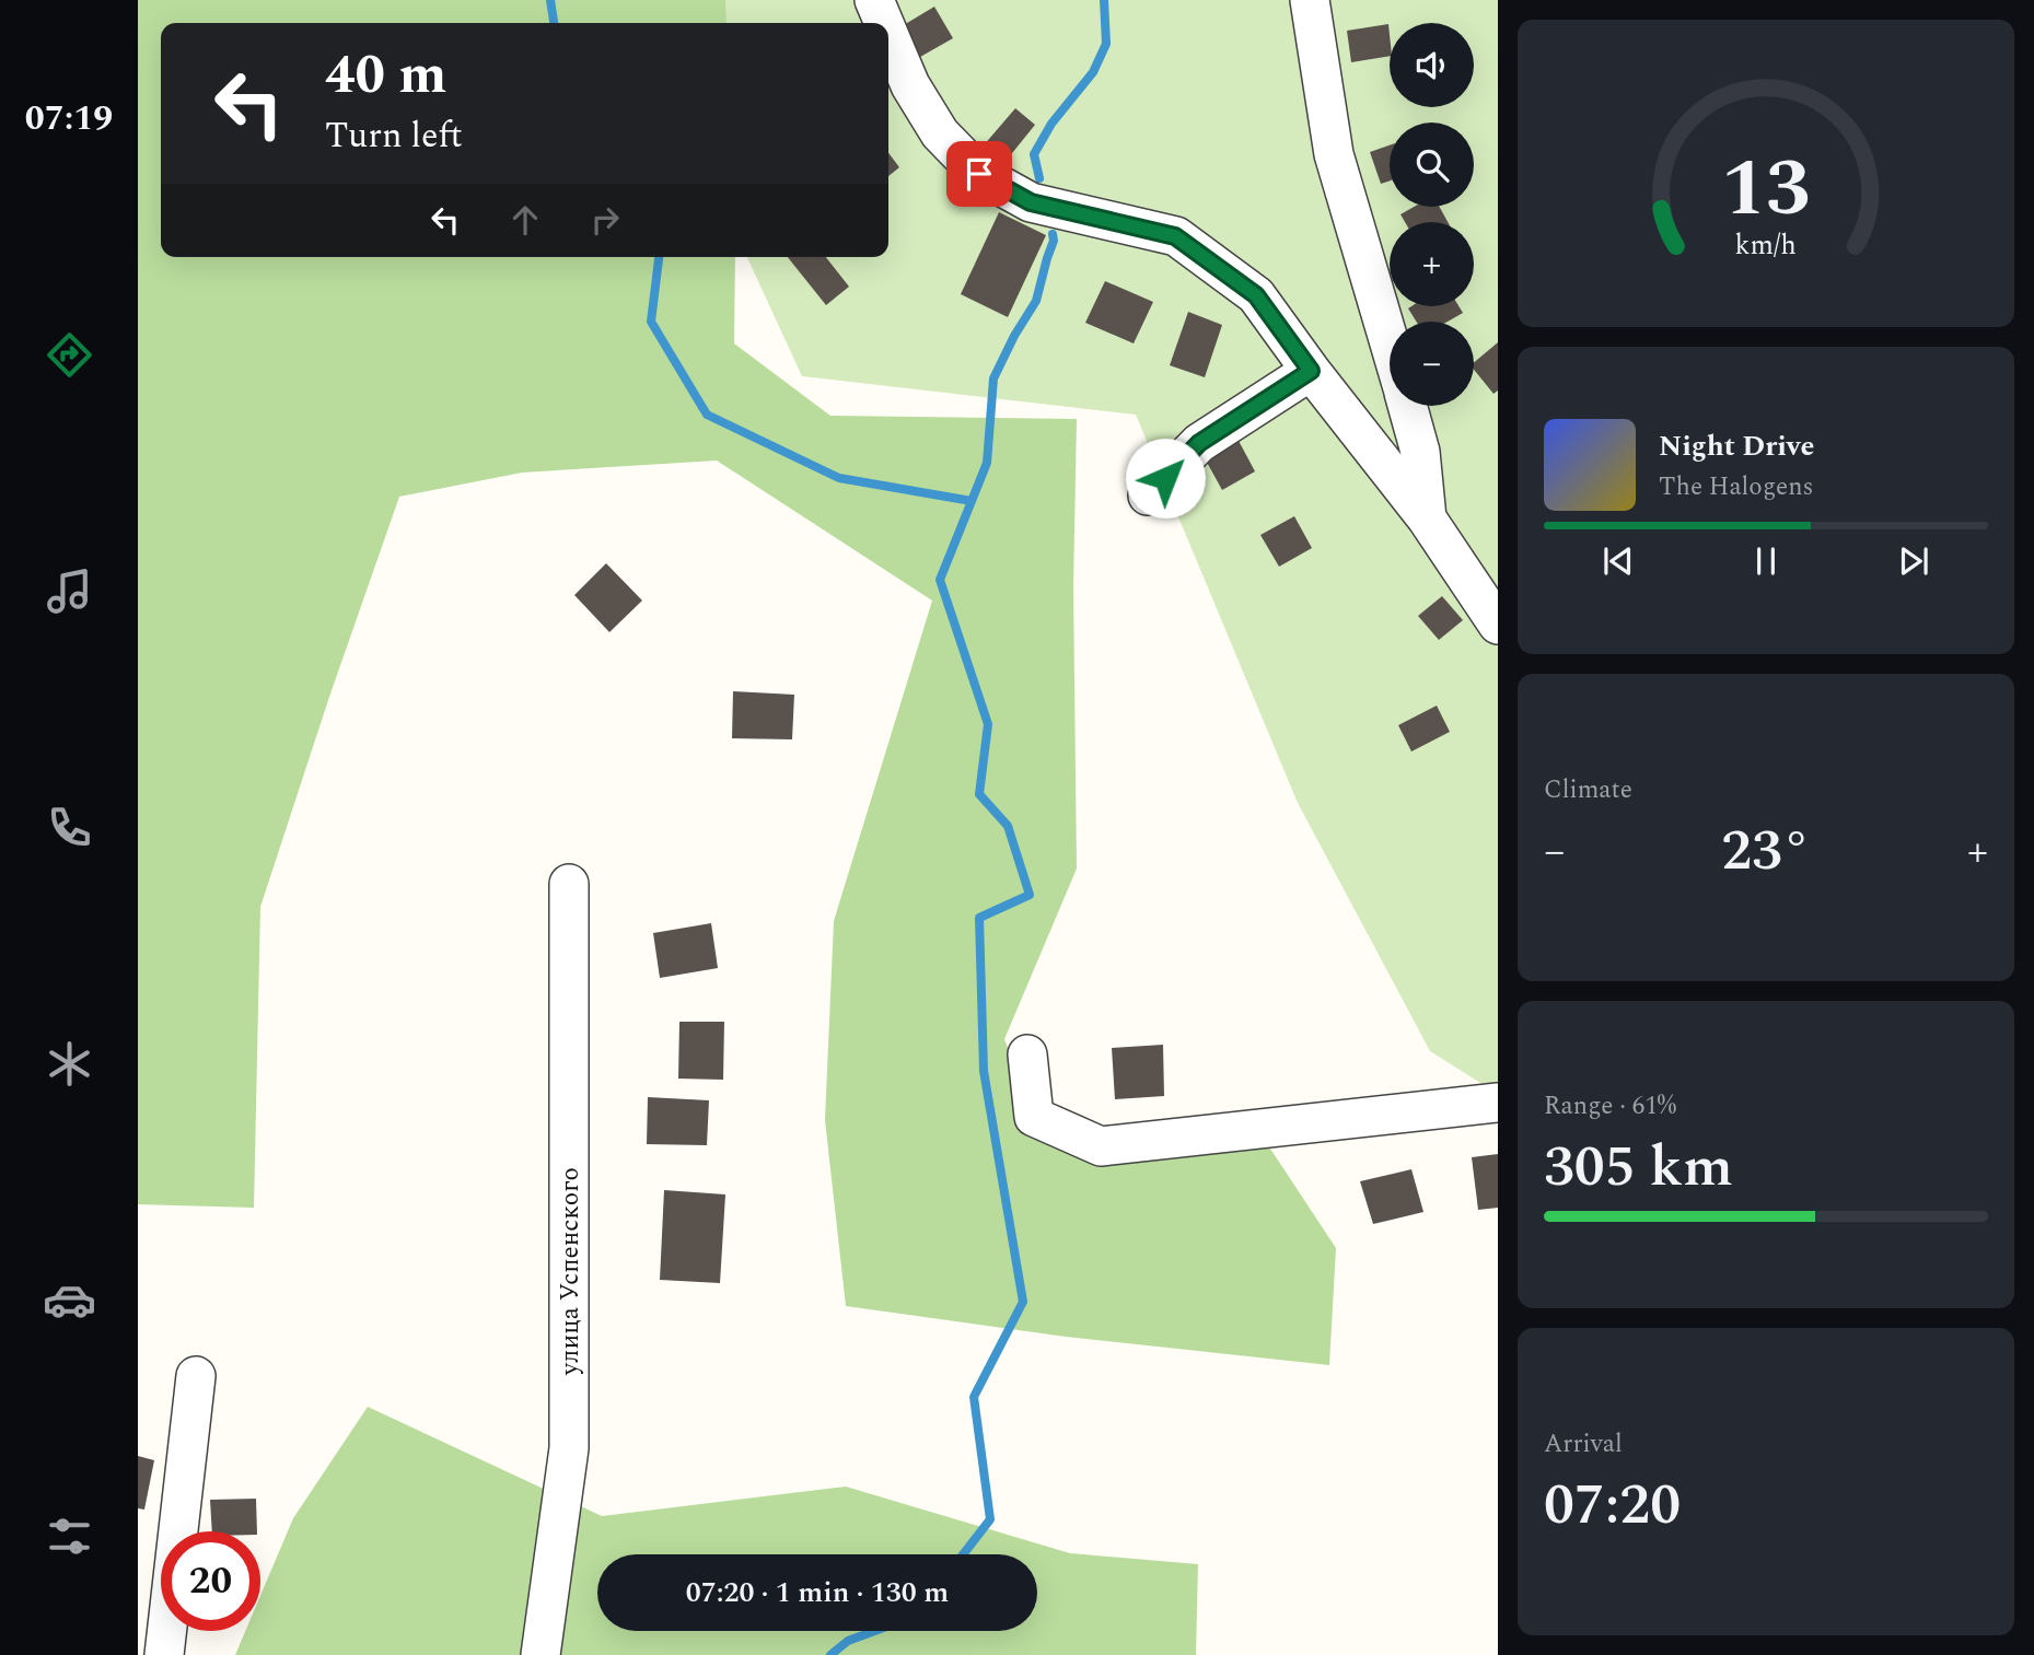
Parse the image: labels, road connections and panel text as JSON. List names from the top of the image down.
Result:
{
  "streets": {
    "street": ["улица Успенского"]
  },
  "page": {
    "tabs": "07:19",
    "map_buttons": ["+", "−"],
    "turn": ["40 m", "Turn left"],
    "song": ["Night Drive", "The Halogens"],
    "tile": [
      "Climate",
      ["Range · 61%", "305 km"],
      ["Arrival", "07:20"]
    ],
    "heat": ["−", "23°", "+"],
    "limit": "20",
    "trip": "07:20 · 1 min · 130 m",
    "gauge": ["13", "km/h"]
  }
}
